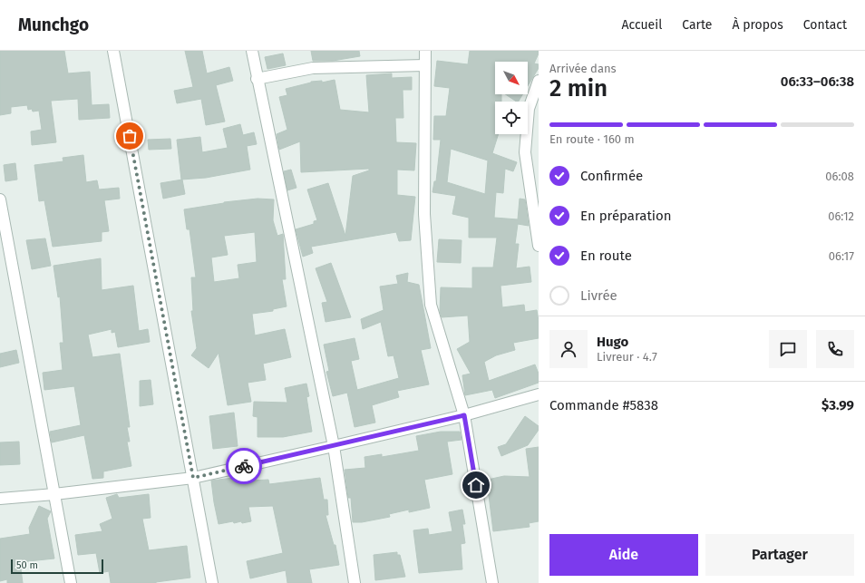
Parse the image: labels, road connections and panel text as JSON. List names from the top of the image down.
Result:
{
  "scale_bar": "50 m",
  "north": "bottom right",
  "page": {
    "header": "Munchgo",
    "nav": [
      "Accueil",
      "Carte",
      "À propos",
      "Contact"
    ],
    "heading": ["2 min", "Arrivée dans", "06:33–06:38"],
    "panel": [
      "Hugo",
      "Livreur · 4.7",
      "Commande #5838",
      "$3.99"
    ],
    "bar": "En route · 160 m",
    "list": [
      ["Confirmée", "06:08"],
      ["En préparation", "06:12"],
      ["En route", "06:17"],
      "Livrée"
    ],
    "buttons": ["Aide", "Partager"],
    "scale": "50 m"
  }
}
